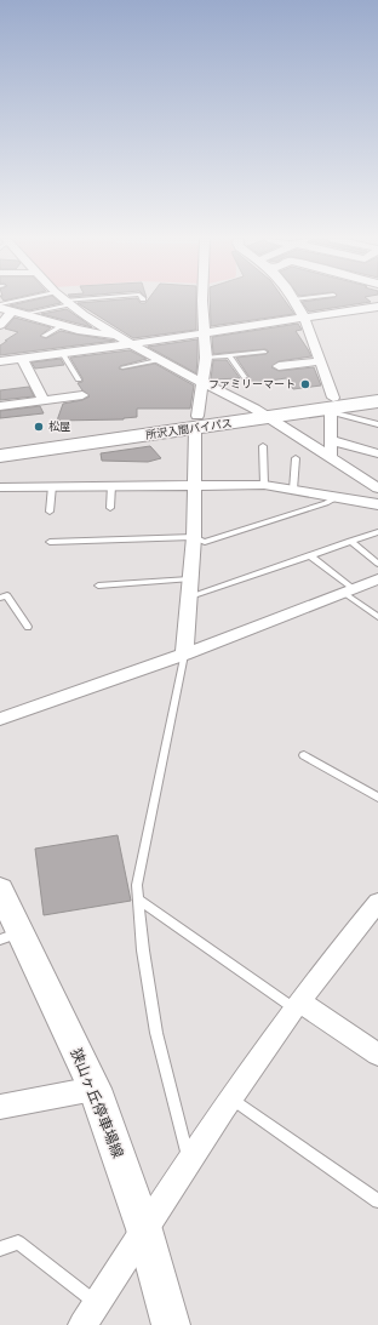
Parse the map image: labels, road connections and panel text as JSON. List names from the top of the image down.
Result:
{
  "streets": {
    "highway": ["所沢入間バイパス"],
    "main road": ["狭山ヶ丘停車場線"]
  },
  "places": ["ファミリーマート", "松屋"]
}
